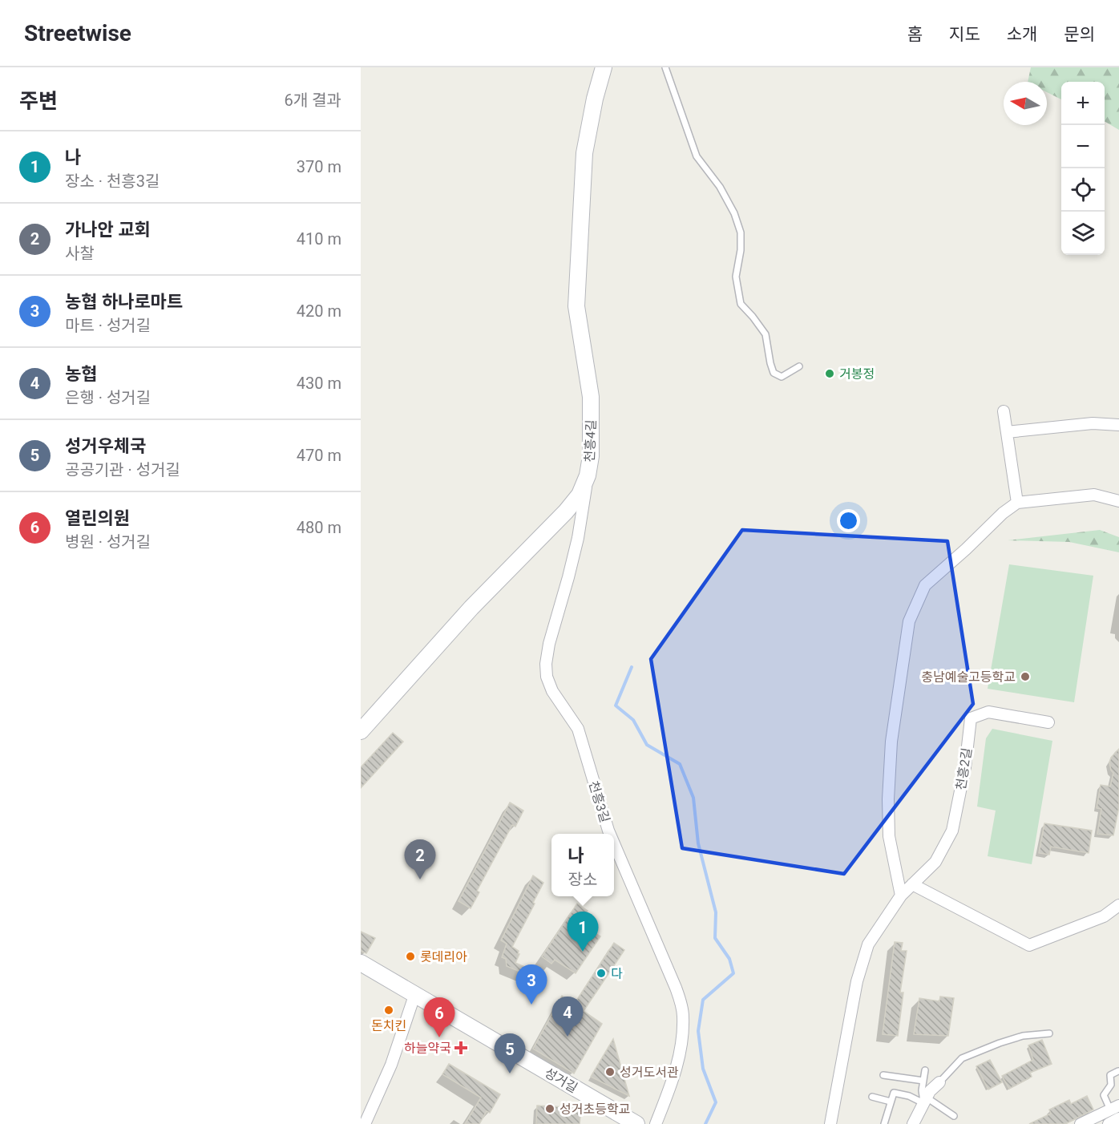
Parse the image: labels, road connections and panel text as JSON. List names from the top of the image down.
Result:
{
  "streets": {
    "street": [
      "천흥4길",
      "천흥2길",
      "천흥3길",
      "성거길"
    ]
  },
  "crossings": [
    ["천흥4길", "천흥3길"]
  ],
  "places": {
    "other": [
      "거봉정",
      "충남예술고등학교",
      "롯데리아",
      "다",
      "돈치킨",
      "성거도서관",
      "성거초등학교"
    ],
    "health": ["하늘약국"]
  },
  "north": "left",
  "page": {
    "header": "Streetwise",
    "nav": [
      "홈",
      "지도",
      "소개",
      "문의"
    ],
    "heading": ["주변", "6개 결과"],
    "map_buttons": ["+", "−"],
    "list": [
      {
        "mark": "1",
        "name": "나",
        "note": "장소 · 천흥3길",
        "value": "370 m"
      },
      {
        "mark": "2",
        "name": "가나안 교회",
        "note": "사찰",
        "value": "410 m"
      },
      {
        "mark": "3",
        "name": "농협 하나로마트",
        "note": "마트 · 성거길",
        "value": "420 m"
      },
      {
        "mark": "4",
        "name": "농협",
        "note": "은행 · 성거길",
        "value": "430 m"
      },
      {
        "mark": "5",
        "name": "성거우체국",
        "note": "공공기관 · 성거길",
        "value": "470 m"
      },
      {
        "mark": "6",
        "name": "열린의원",
        "note": "병원 · 성거길",
        "value": "480 m"
      }
    ],
    "popup": ["나", "장소"],
    "pins": [
      "2",
      "1",
      "3",
      "4",
      "6",
      "5"
    ]
  }
}
